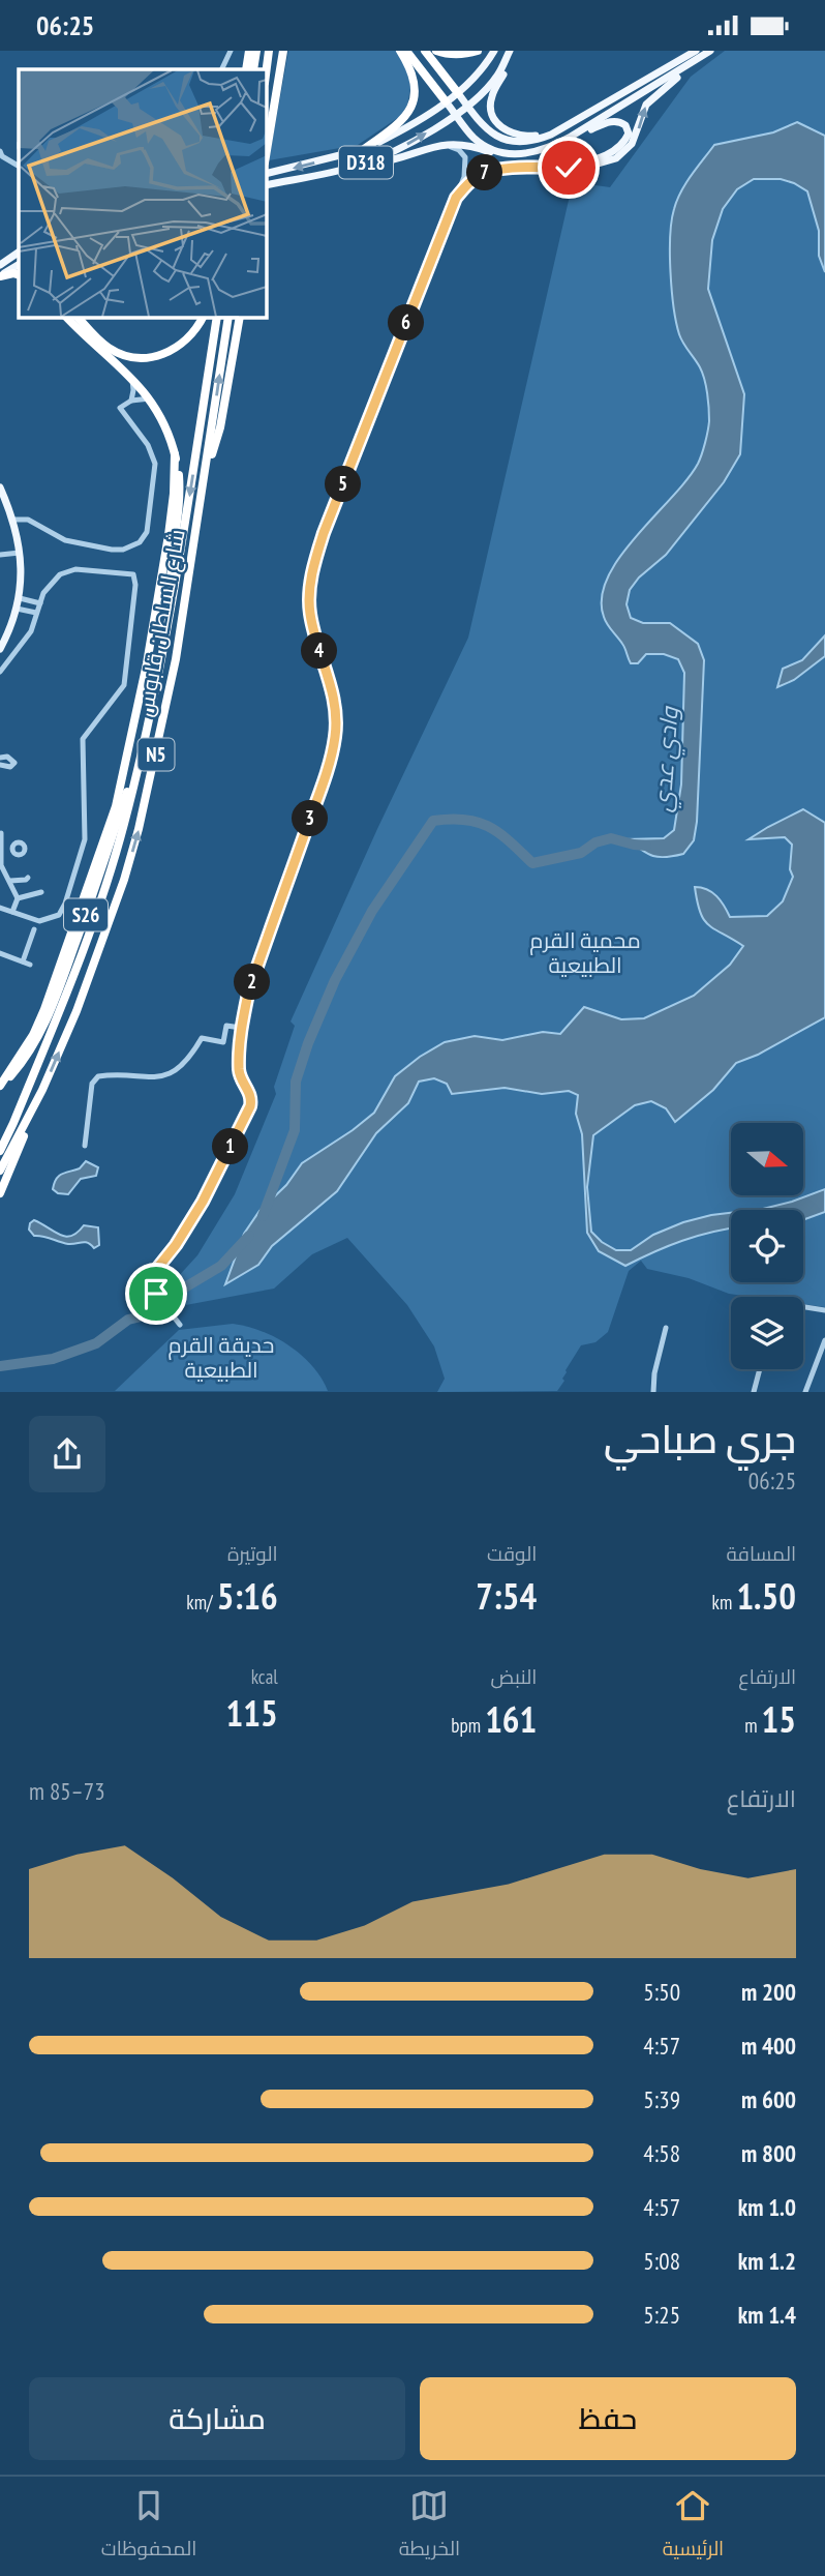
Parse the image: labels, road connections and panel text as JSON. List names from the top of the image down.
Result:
{
  "streets": {
    "highway": ["شارع السلطان قابوس", "N5", "S26"],
    "main road": ["D318"]
  },
  "crossings": [
    ["شارع السلطان قابوس", "S26"]
  ],
  "water": ["وادي عدي"],
  "parks": ["محمية القرم الطبيعية", "حديقة القرم الطبيعية"],
  "north": "right",
  "page": {
    "status": "06:25",
    "pins": [
      "7",
      "6",
      "5",
      "4",
      "3",
      "2",
      "1"
    ],
    "heading": ["جري صباحي", "06:25"],
    "stats": [
      ["المسافة", "1.50 km"],
      ["الوقت", "7:54"],
      ["الوتيرة", "5:16 /km"],
      ["الارتفاع", "15 m"],
      ["النبض", "161 bpm"],
      ["kcal", "115"]
    ],
    "chart": ["الارتفاع", "73–85 m"],
    "list": [
      {
        "name": "200 m",
        "note": "5:50"
      },
      {
        "name": "400 m",
        "note": "4:57"
      },
      {
        "name": "600 m",
        "note": "5:39"
      },
      {
        "name": "800 m",
        "note": "4:58"
      },
      {
        "name": "1.0 km",
        "note": "4:57"
      },
      {
        "name": "1.2 km",
        "note": "5:08"
      },
      {
        "name": "1.4 km",
        "note": "5:25"
      }
    ],
    "buttons": ["حفظ", "مشاركة"],
    "tabs": ["الرئيسية", "الخريطة", "المحفوظات"]
  }
}
